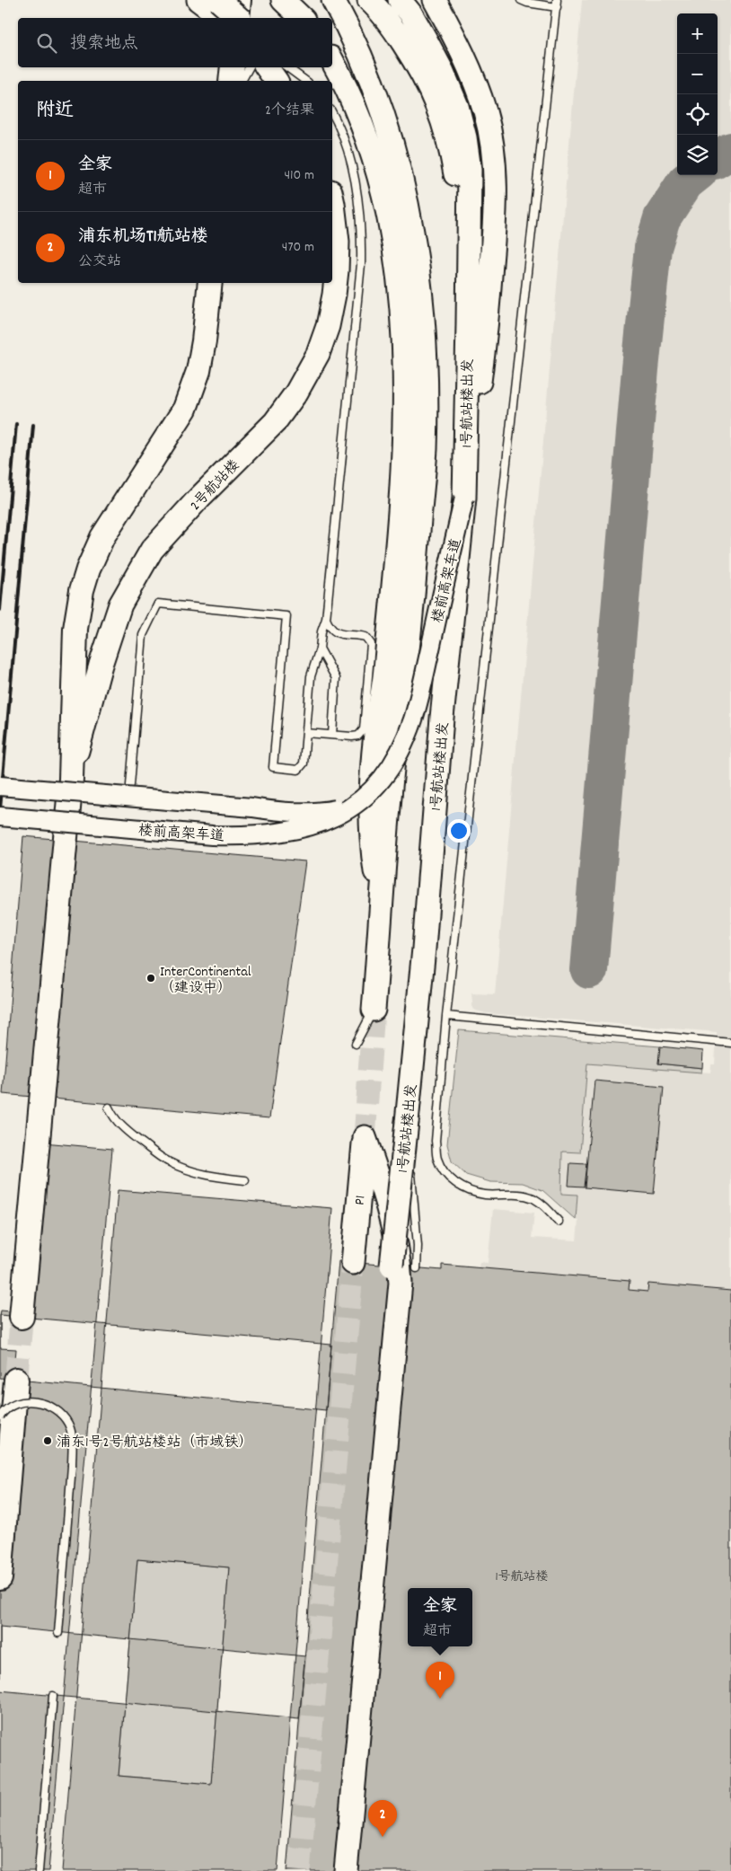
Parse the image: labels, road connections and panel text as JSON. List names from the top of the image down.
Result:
{
  "streets": {
    "main road": ["1号航站楼出发", "2号航站楼", "P1"],
    "street": ["楼前高架车道"]
  },
  "crossings": [
    ["1号航站楼出发", "楼前高架车道"]
  ],
  "places": ["InterContinental （建设中）", "浦东1号2号航站楼站（市域铁）"],
  "house_numbers": ["1号航站楼"],
  "page": {
    "map_buttons": ["+", "−"],
    "search": "搜索地点",
    "heading": ["附近", "2个结果"],
    "list": [
      {
        "mark": "1",
        "name": "全家",
        "note": "超市",
        "value": "410 m"
      },
      {
        "mark": "2",
        "name": "浦东机场T1航站楼",
        "note": "公交站",
        "value": "470 m"
      }
    ],
    "popup": ["全家", "超市"],
    "pins": ["1", "2"]
  }
}
